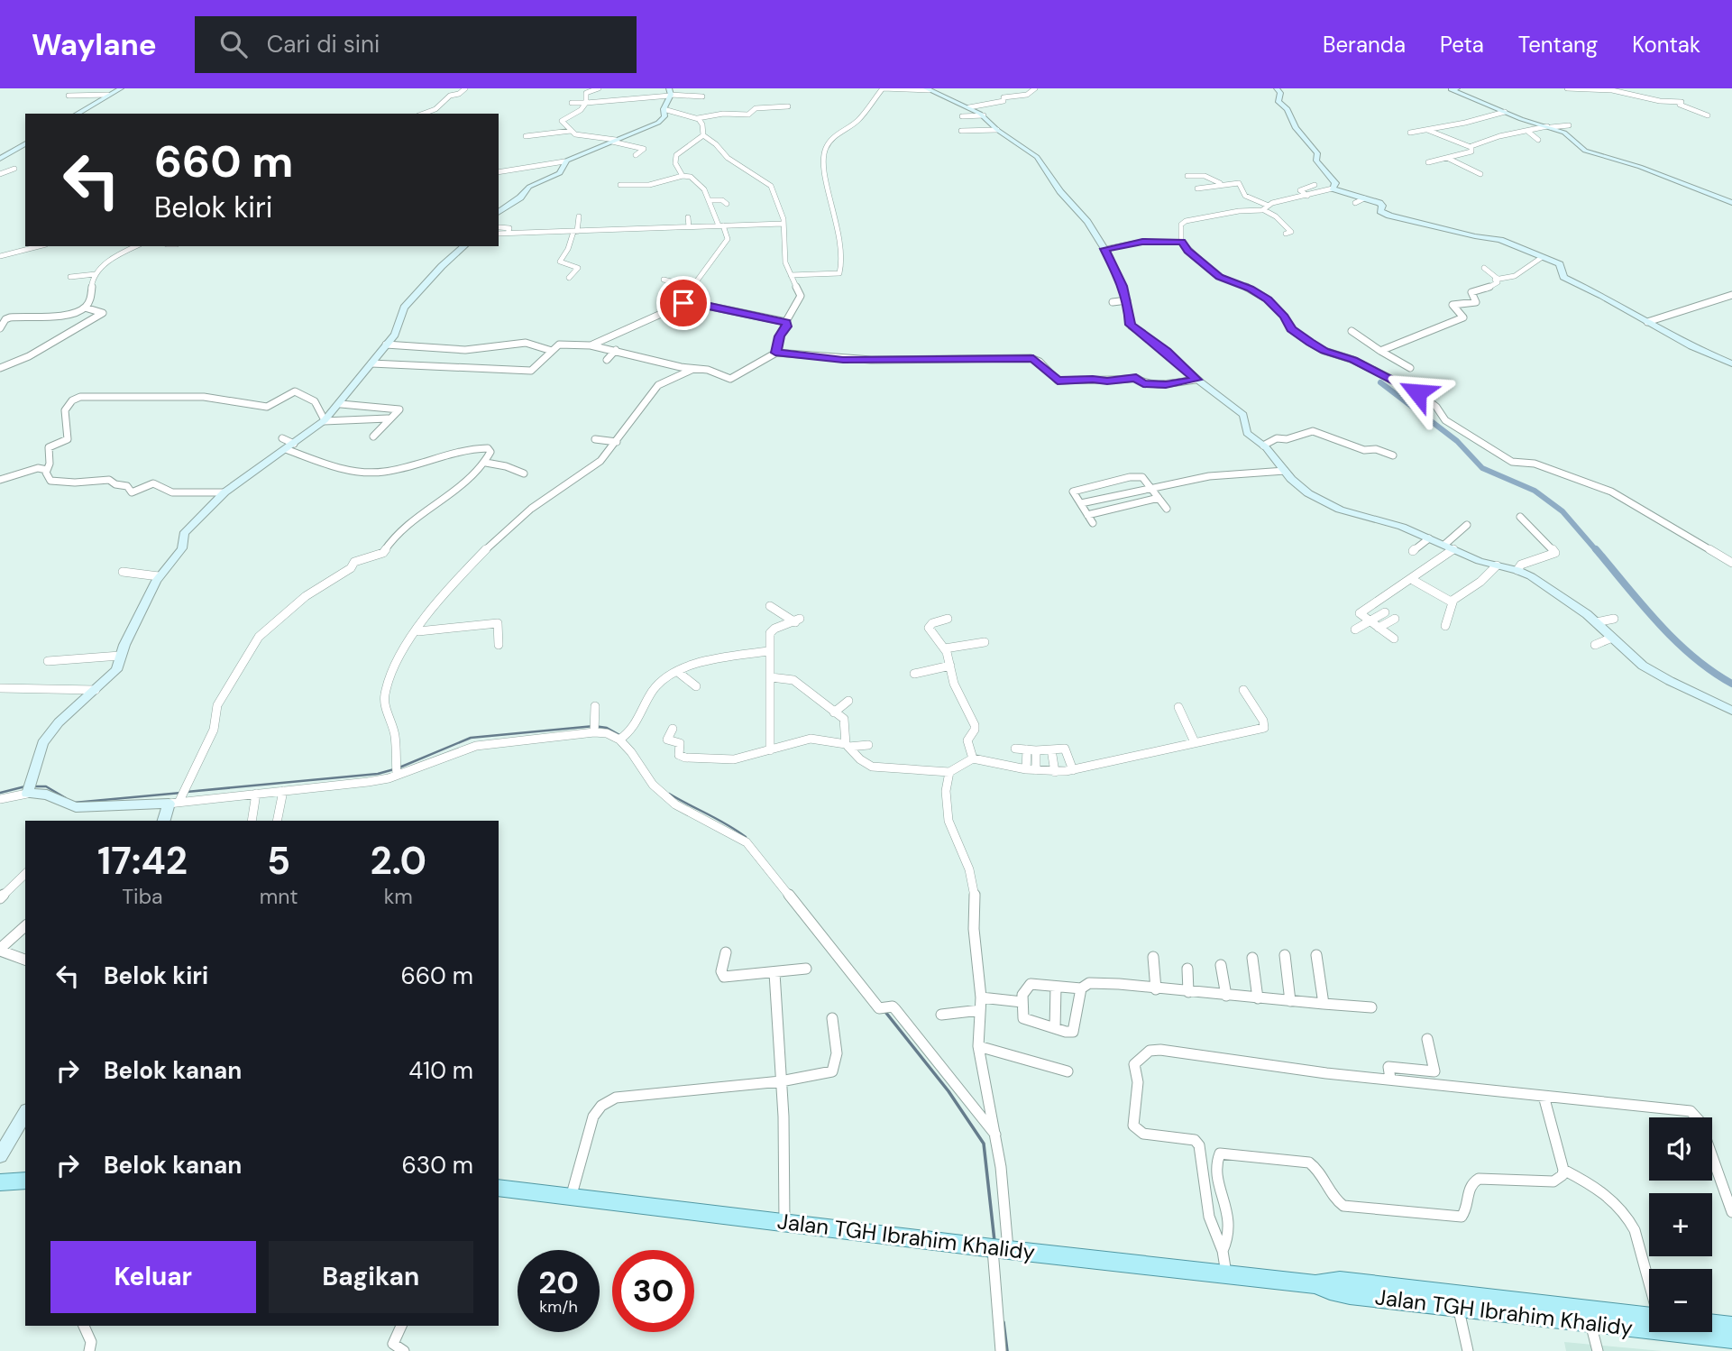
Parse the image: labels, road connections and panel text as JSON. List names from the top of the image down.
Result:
{
  "streets": {
    "main road": ["Jalan TGH Ibrahim Khalidy"]
  },
  "page": {
    "header": "Waylane",
    "search": "Cari di sini",
    "nav": [
      "Beranda",
      "Peta",
      "Tentang",
      "Kontak"
    ],
    "turn": ["660 m", "Belok kiri"],
    "eta": [
      "17:42",
      "Tiba",
      "5",
      "mnt",
      "2.0",
      "km"
    ],
    "list": [
      {
        "name": "Belok kiri",
        "value": "660 m"
      },
      {
        "name": "Belok kanan",
        "value": "410 m"
      },
      {
        "name": "Belok kanan",
        "value": "630 m"
      }
    ],
    "map_buttons": ["+", "−"],
    "buttons": ["Keluar", "Bagikan"],
    "speed": "20 km/h",
    "limit": "30"
  }
}
